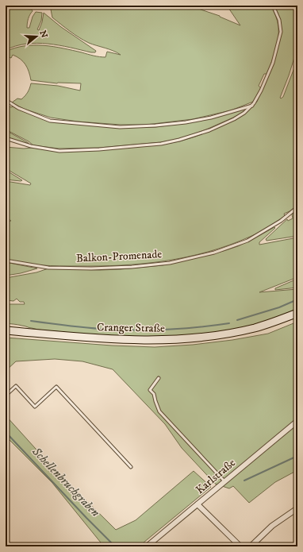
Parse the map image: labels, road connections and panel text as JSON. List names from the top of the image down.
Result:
{
  "streets": {
    "main road": ["Cranger Straße"],
    "street": ["Karlstraße"],
    "lane": ["Balkon-Promenade"]
  },
  "water": ["Schellenbruchgraben"],
  "north": "right"
}
